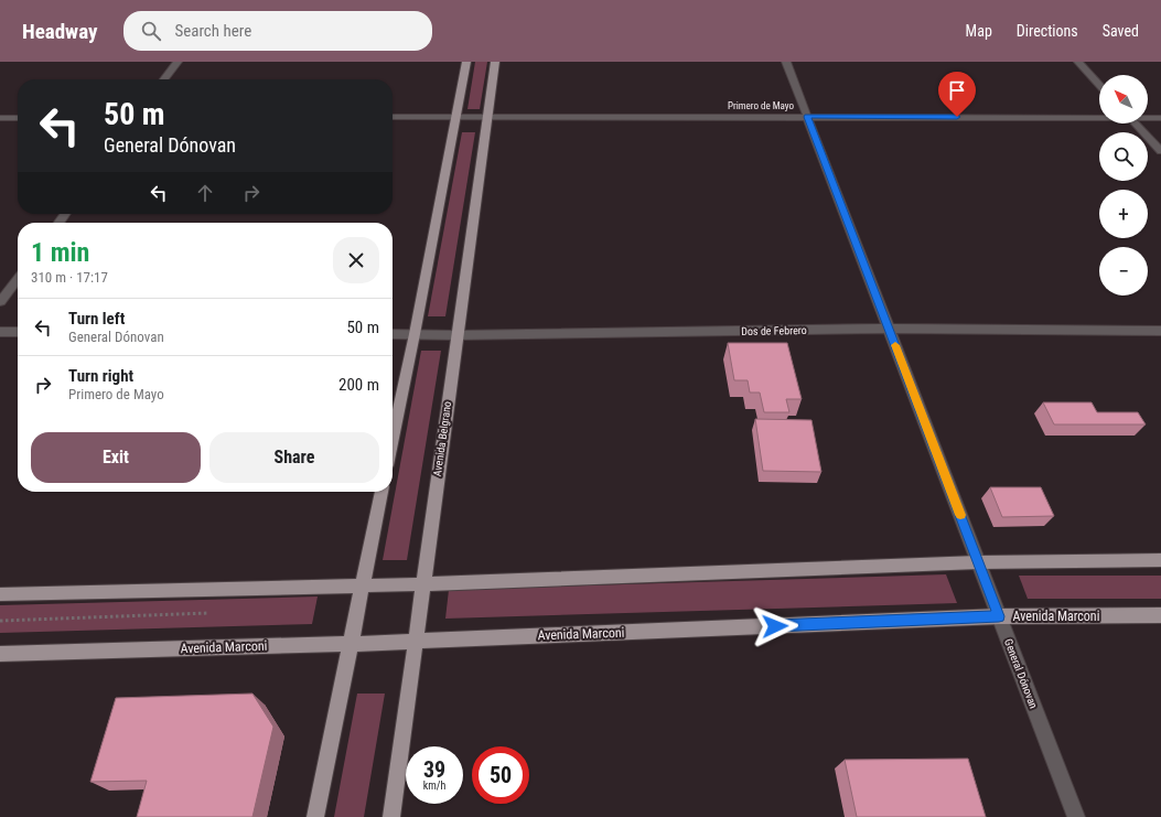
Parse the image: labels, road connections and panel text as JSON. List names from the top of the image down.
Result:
{
  "streets": {
    "main road": ["Avenida Belgrano", "Avenida Marconi"],
    "street": ["Primero de Mayo", "Dos de Febrero", "General Dónovan"]
  },
  "crossings": [
    ["Primero de Mayo", "Avenida Belgrano"],
    ["Primero de Mayo", "General Dónovan"],
    ["Dos de Febrero", "Avenida Belgrano"],
    ["Dos de Febrero", "General Dónovan"],
    ["Avenida Belgrano", "Avenida Marconi"],
    ["Avenida Marconi", "General Dónovan"]
  ],
  "north": "top left",
  "page": {
    "header": "Headway",
    "search": "Search here",
    "nav": ["Map", "Directions", "Saved"],
    "map_buttons": ["+", "−"],
    "turn": ["50 m", "General Dónovan"],
    "heading": ["1 min", "310 m · 17:17"],
    "list": [
      {
        "name": "Turn left",
        "note": "General Dónovan",
        "value": "50 m"
      },
      {
        "name": "Turn right",
        "note": "Primero de Mayo",
        "value": "200 m"
      }
    ],
    "buttons": ["Exit", "Share"],
    "speed": "39 km/h",
    "limit": "50"
  }
}
